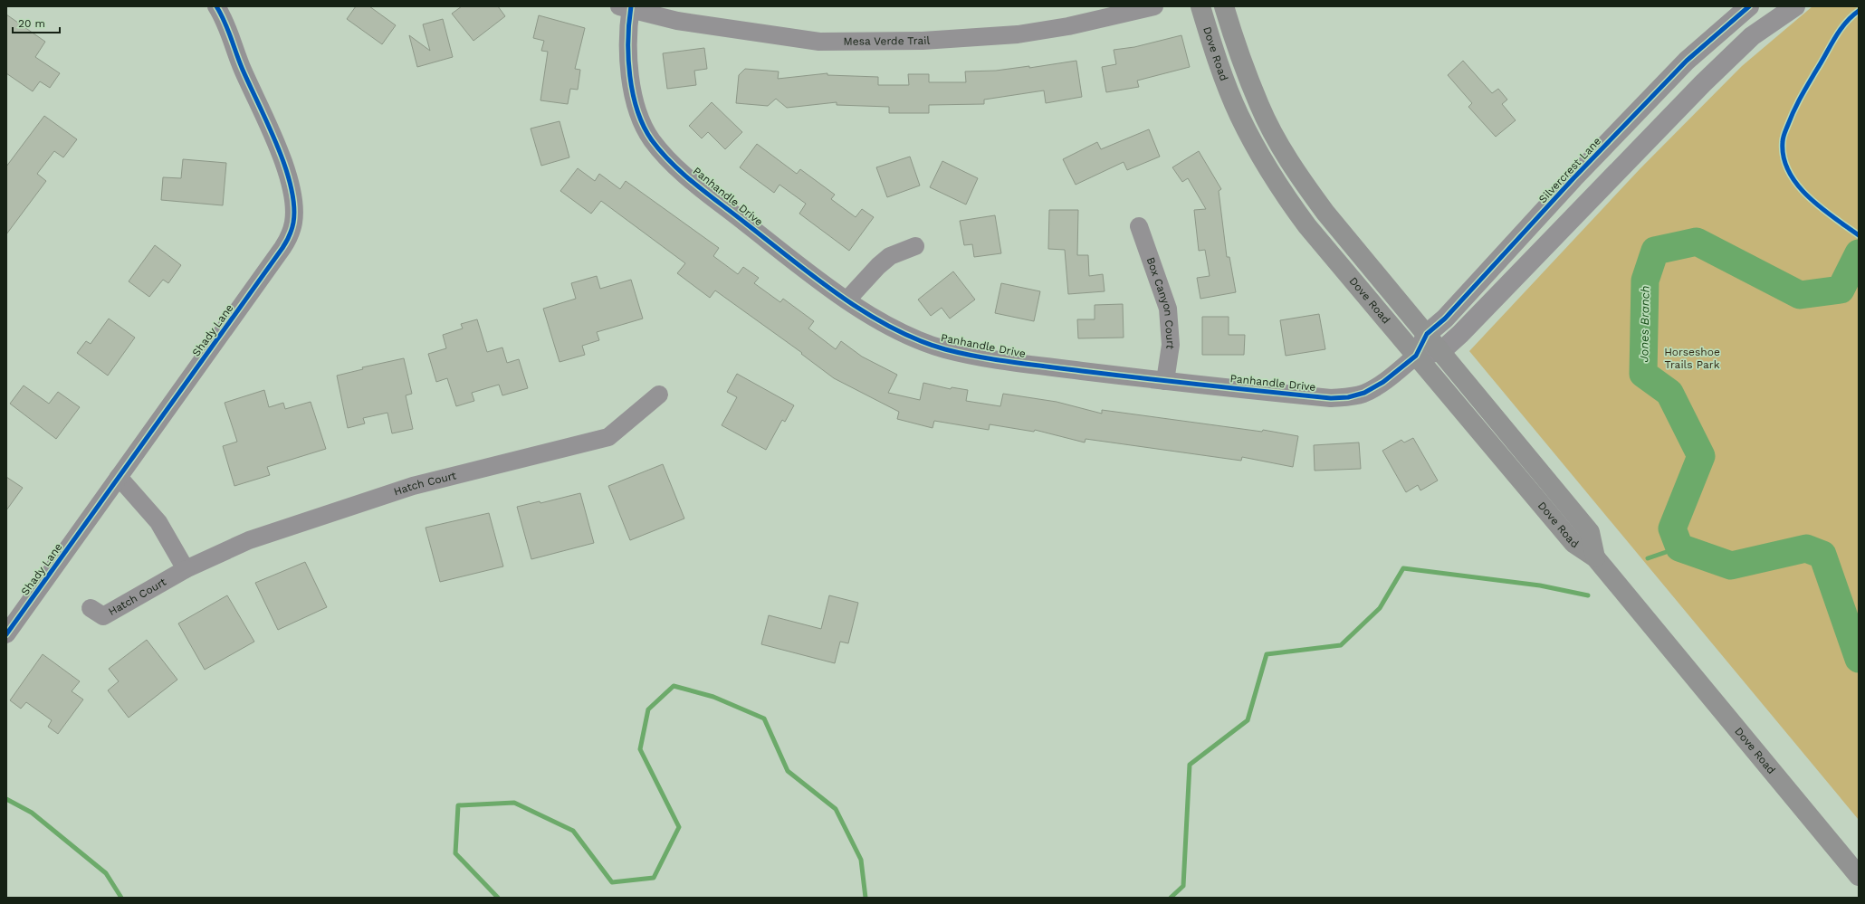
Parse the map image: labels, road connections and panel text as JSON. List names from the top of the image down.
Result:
{
  "streets": {
    "main road": ["Dove Road"],
    "street": [
      "Mesa Verde Trail",
      "Silvercrest Lane",
      "Panhandle Drive",
      "Box Canyon Court",
      "Shady Lane",
      "Hatch Court"
    ]
  },
  "crossings": [
    ["Mesa Verde Trail", "Panhandle Drive"],
    ["Dove Road", "Silvercrest Lane"],
    ["Dove Road", "Panhandle Drive"],
    ["Silvercrest Lane", "Panhandle Drive"],
    ["Panhandle Drive", "Box Canyon Court"]
  ],
  "water": ["Jones Branch"],
  "parks": ["Horseshoe Trails Park"],
  "scale_bar": "20 m"
}
